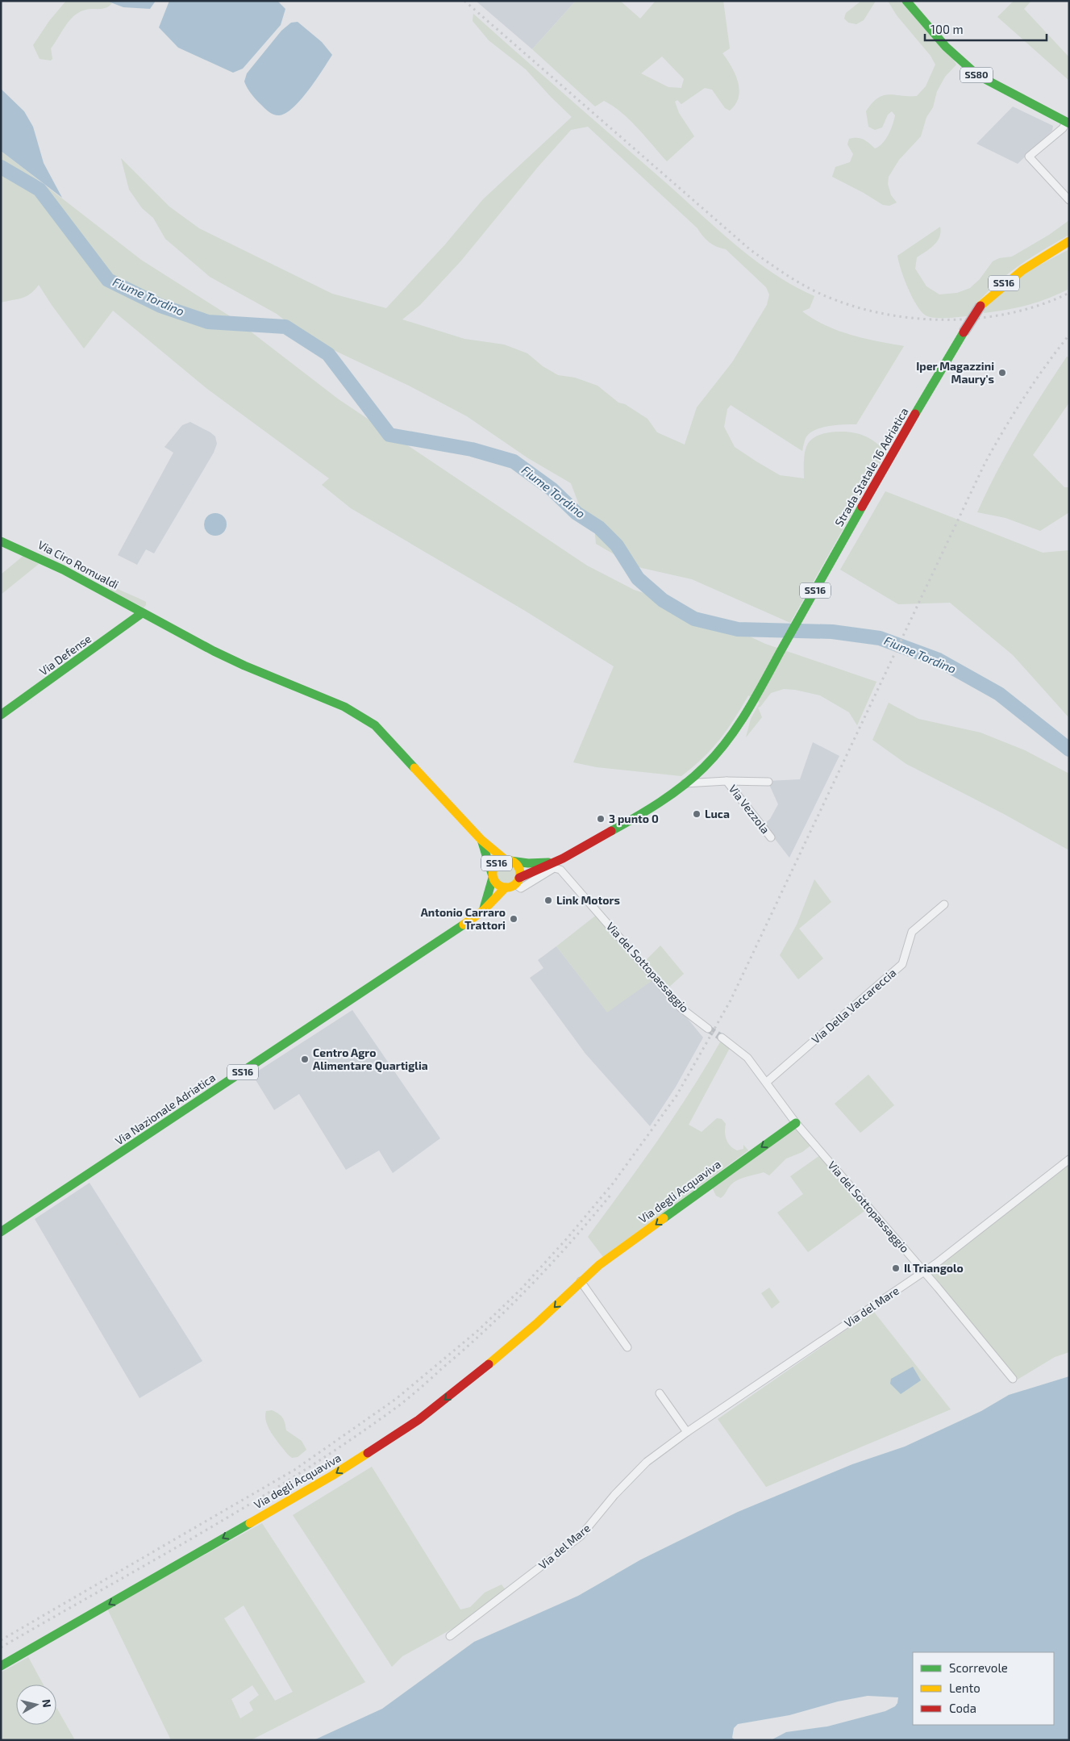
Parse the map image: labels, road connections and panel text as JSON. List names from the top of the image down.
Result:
{
  "streets": {
    "main road": [
      "SS80",
      "SS16",
      "Strada Statale 16 Adriatica",
      "Via Ciro Romualdi",
      "Via Defense",
      "Via Nazionale Adriatica",
      "Via degli Acquaviva"
    ],
    "street": [
      "Via Vezzola",
      "Via del Sottopassaggio",
      "Via Della Vaccareccia",
      "Via del Mare"
    ]
  },
  "crossings": [
    ["SS16", "Strada Statale 16 Adriatica"],
    ["SS16", "Via Vezzola"],
    ["SS16", "Via del Sottopassaggio"],
    ["SS16", "Via Nazionale Adriatica"],
    ["Strada Statale 16 Adriatica", "Via Vezzola"],
    ["Via Ciro Romualdi", "Via Defense"],
    ["Via del Sottopassaggio", "Via Della Vaccareccia"],
    ["Via del Sottopassaggio", "Via Nazionale Adriatica"],
    ["Via del Sottopassaggio", "Via degli Acquaviva"],
    ["Via del Sottopassaggio", "Via del Mare"]
  ],
  "one_way": ["Via degli Acquaviva"],
  "water": ["Fiume Tordino"],
  "places": [
    "Iper Magazzini Maury's",
    "Luca",
    "3 punto 0",
    "Link Motors",
    "Antonio Carraro Trattori",
    "Centro Agro Alimentare Quartiglia",
    "Il Triangolo"
  ],
  "legend": ["Scorrevole", "Lento", "Coda"],
  "scale_bar": "100 m",
  "north": "right"
}
